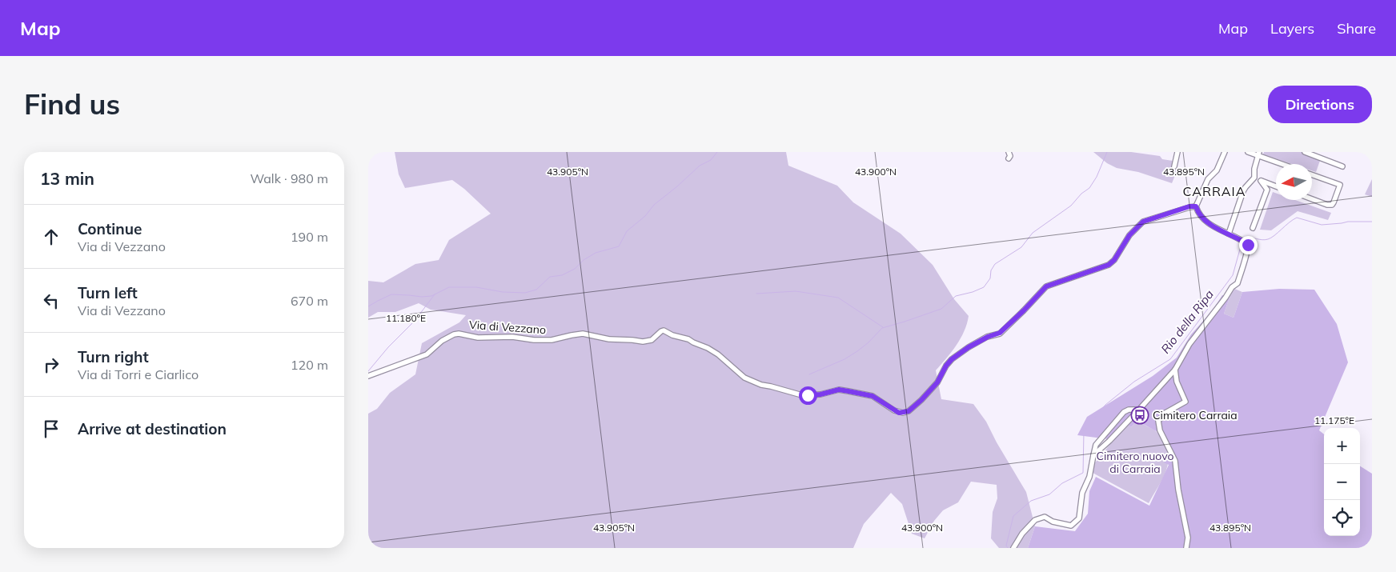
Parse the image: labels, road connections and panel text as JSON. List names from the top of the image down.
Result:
{
  "streets": {
    "street": ["Via di Vezzano"]
  },
  "districts": ["CARRAIA"],
  "water": ["Rio della Ripa"],
  "parks": ["Cimitero nuovo di Carraia"],
  "places": {
    "bus stop": ["Cimitero Carraia"]
  },
  "north": "left",
  "page": {
    "header": "Map",
    "nav": ["Map", "Layers", "Share"],
    "buttons": "Directions",
    "title": "Find us",
    "heading": ["13 min", "Walk · 980 m"],
    "list": [
      ["Continue", "Via di Vezzano", "190 m"],
      ["Turn left", "Via di Vezzano", "670 m"],
      ["Turn right", "Via di Torri e Ciarlico", "120 m"],
      "Arrive at destination"
    ],
    "map_buttons": ["+", "−"]
  },
  "coordinates": [
    "43.905°N",
    "43.900°N",
    "43.895°N",
    "11.180°E",
    "11.175°E"
  ]
}
